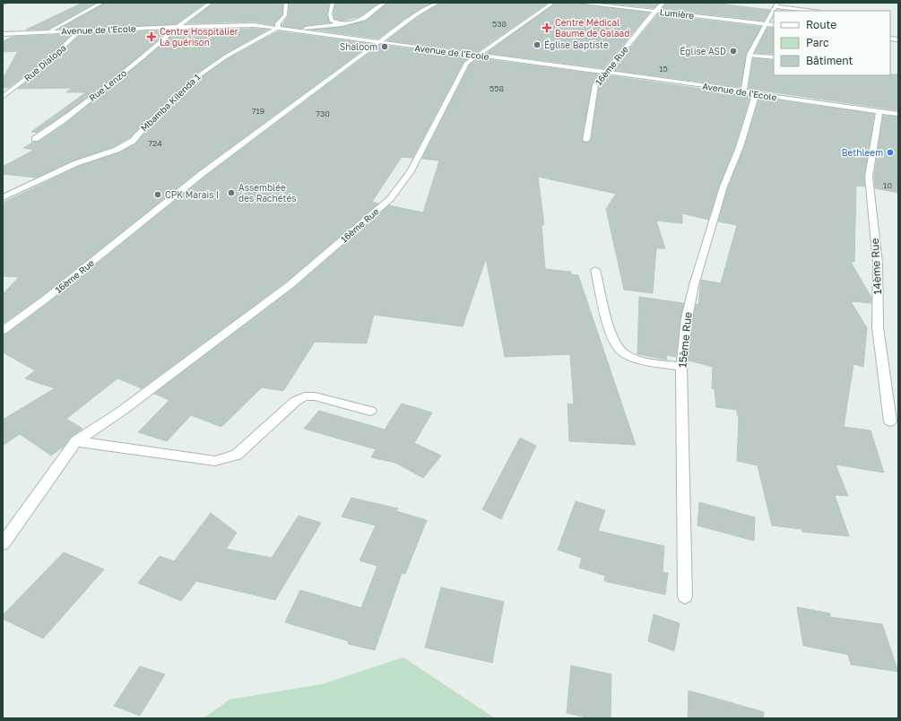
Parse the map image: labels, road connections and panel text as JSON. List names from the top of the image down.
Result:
{
  "streets": {
    "street": [
      "Lumière",
      "Avenue de l'Ecole",
      "Rue Dialopa",
      "16ème Rue",
      "Rue Lenzo",
      "Mbamba Kilenda 1",
      "14ème Rue",
      "15ème Rue"
    ]
  },
  "crossings": [
    ["Lumière", "16ème Rue"],
    ["Avenue de l'Ecole", "Rue Dialopa"],
    ["Avenue de l'Ecole", "16ème Rue"],
    ["Avenue de l'Ecole", "Rue Lenzo"],
    ["Avenue de l'Ecole", "Mbamba Kilenda 1"],
    ["Avenue de l'Ecole", "14ème Rue"],
    ["Avenue de l'Ecole", "15ème Rue"]
  ],
  "places": {
    "health": ["Centre Médical Baume de Galaad", "Centre Hospitalier La guérison"],
    "other": [
      "Église Baptiste",
      "Shaloom",
      "Église ASD",
      "Bethleem",
      "Assemblée des Rachétés",
      "CPK Marais I"
    ]
  },
  "house_numbers": [
    "538",
    "15",
    "558",
    "719",
    "730",
    "724",
    "10"
  ],
  "legend": ["Route", "Parc", "Bâtiment"]
}
